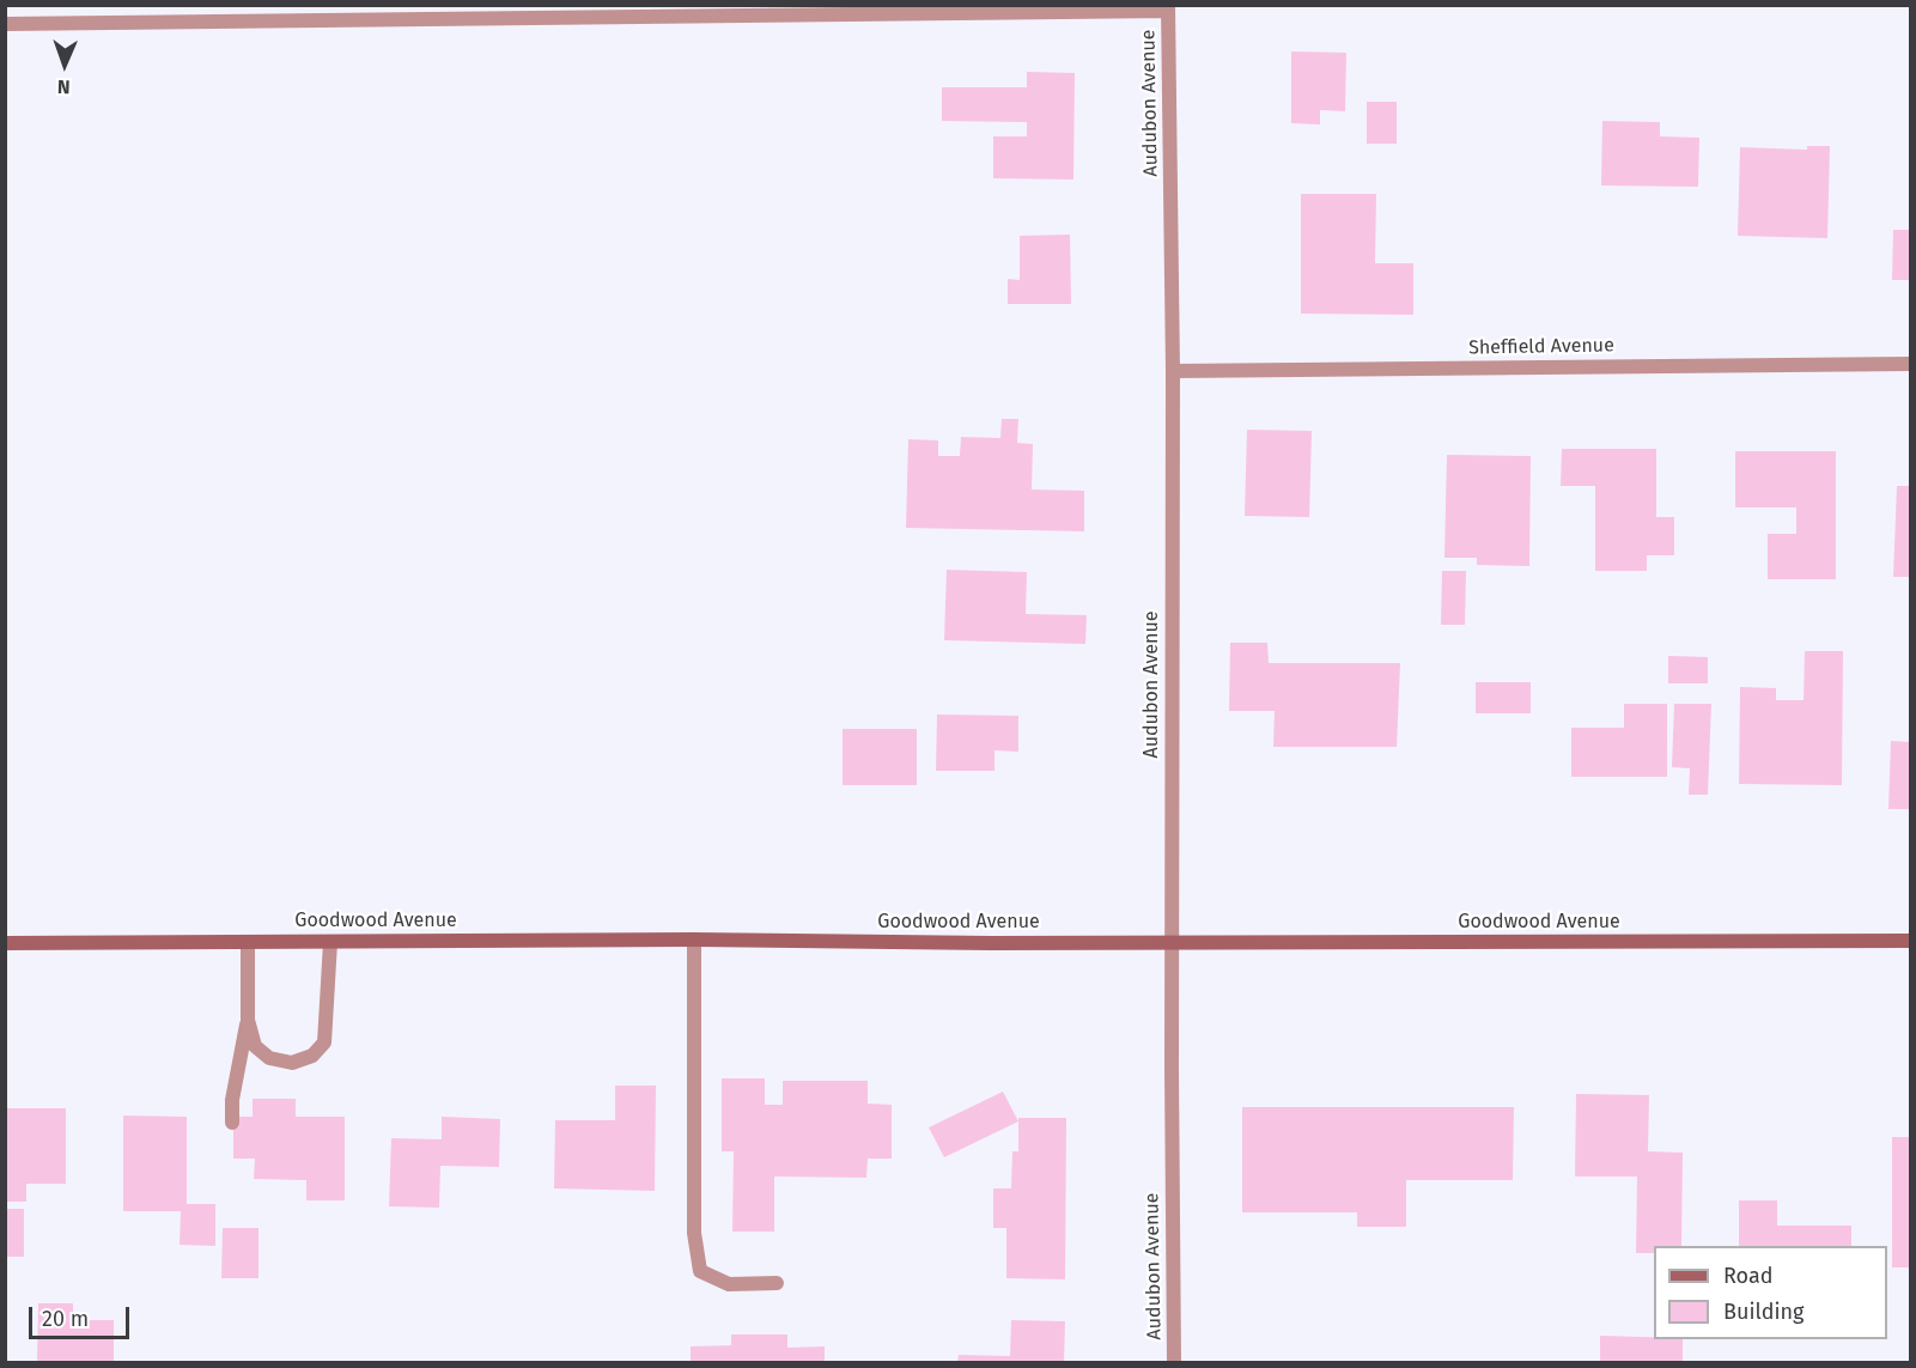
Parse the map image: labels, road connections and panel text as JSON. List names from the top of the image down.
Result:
{
  "streets": {
    "street": ["Audubon Avenue", "Sheffield Avenue", "Goodwood Avenue"]
  },
  "crossings": [
    ["Audubon Avenue", "Sheffield Avenue"],
    ["Audubon Avenue", "Goodwood Avenue"]
  ],
  "legend": ["Road", "Building"],
  "scale_bar": "20 m",
  "north": "bottom"
}
